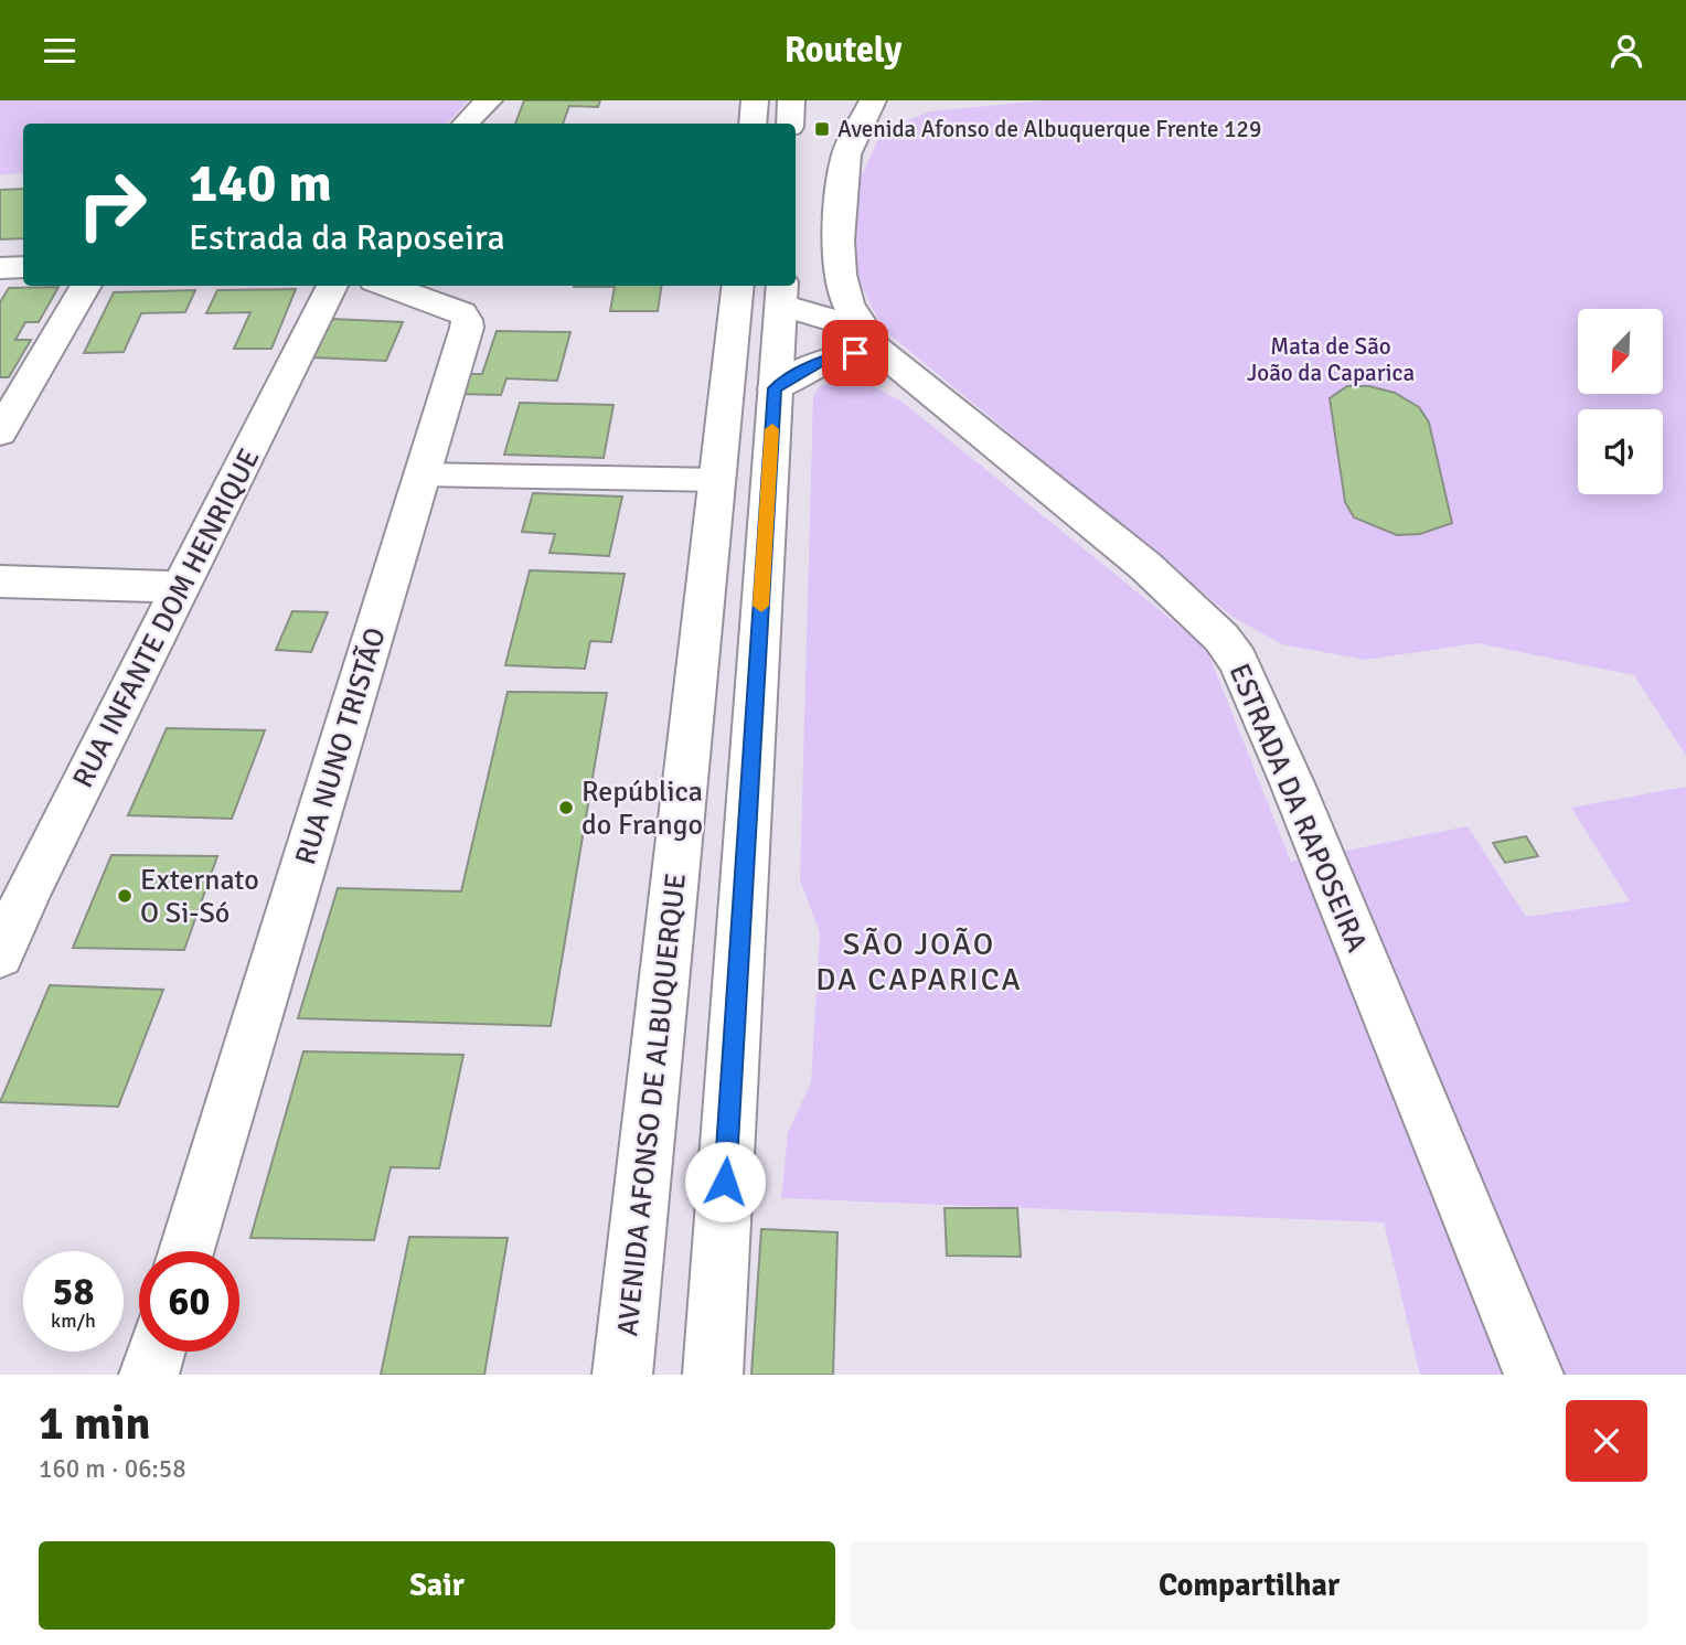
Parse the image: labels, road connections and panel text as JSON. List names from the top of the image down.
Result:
{
  "streets": {
    "street": [
      "RUA INFANTE DOM HENRIQUE",
      "RUA NUNO TRISTÃO",
      "ESTRADA DA RAPOSEIRA",
      "AVENIDA AFONSO DE ALBUQUERQUE"
    ]
  },
  "districts": ["SÃO JOÃO DA CAPARICA"],
  "parks": ["Mata de São João da Caparica"],
  "places": {
    "transit": ["Avenida Afonso de Albuquerque Frente 129"],
    "other": ["República do Frango", "Externato O Si-Só"]
  },
  "north": "bottom left",
  "page": {
    "header": "Routely",
    "turn": ["140 m", "Estrada da Raposeira"],
    "speed": "58 km/h",
    "limit": "60",
    "heading": ["1 min", "160 m · 06:58"],
    "buttons": ["Sair", "Compartilhar"]
  }
}
